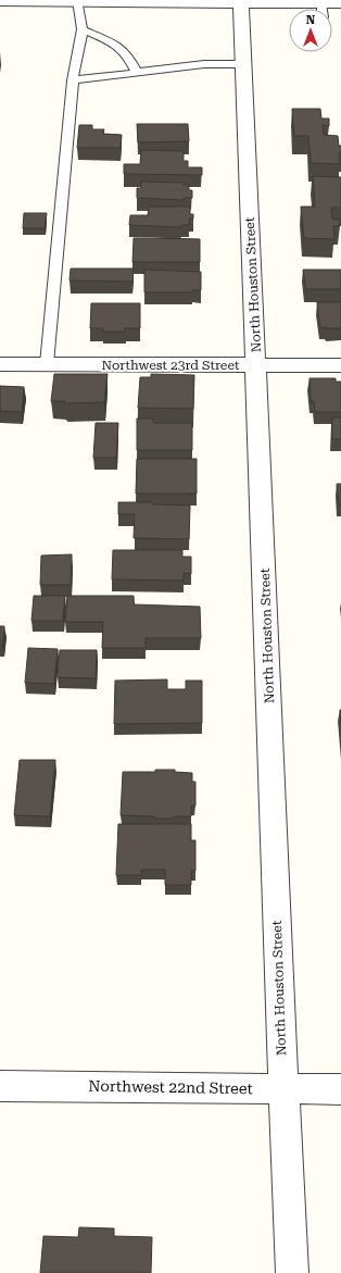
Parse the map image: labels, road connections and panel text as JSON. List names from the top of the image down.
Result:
{
  "streets": {
    "street": ["North Houston Street", "Northwest 23rd Street", "Northwest 22nd Street"]
  },
  "crossings": [
    ["North Houston Street", "Northwest 23rd Street"],
    ["North Houston Street", "Northwest 22nd Street"]
  ],
  "north": "top"
}
